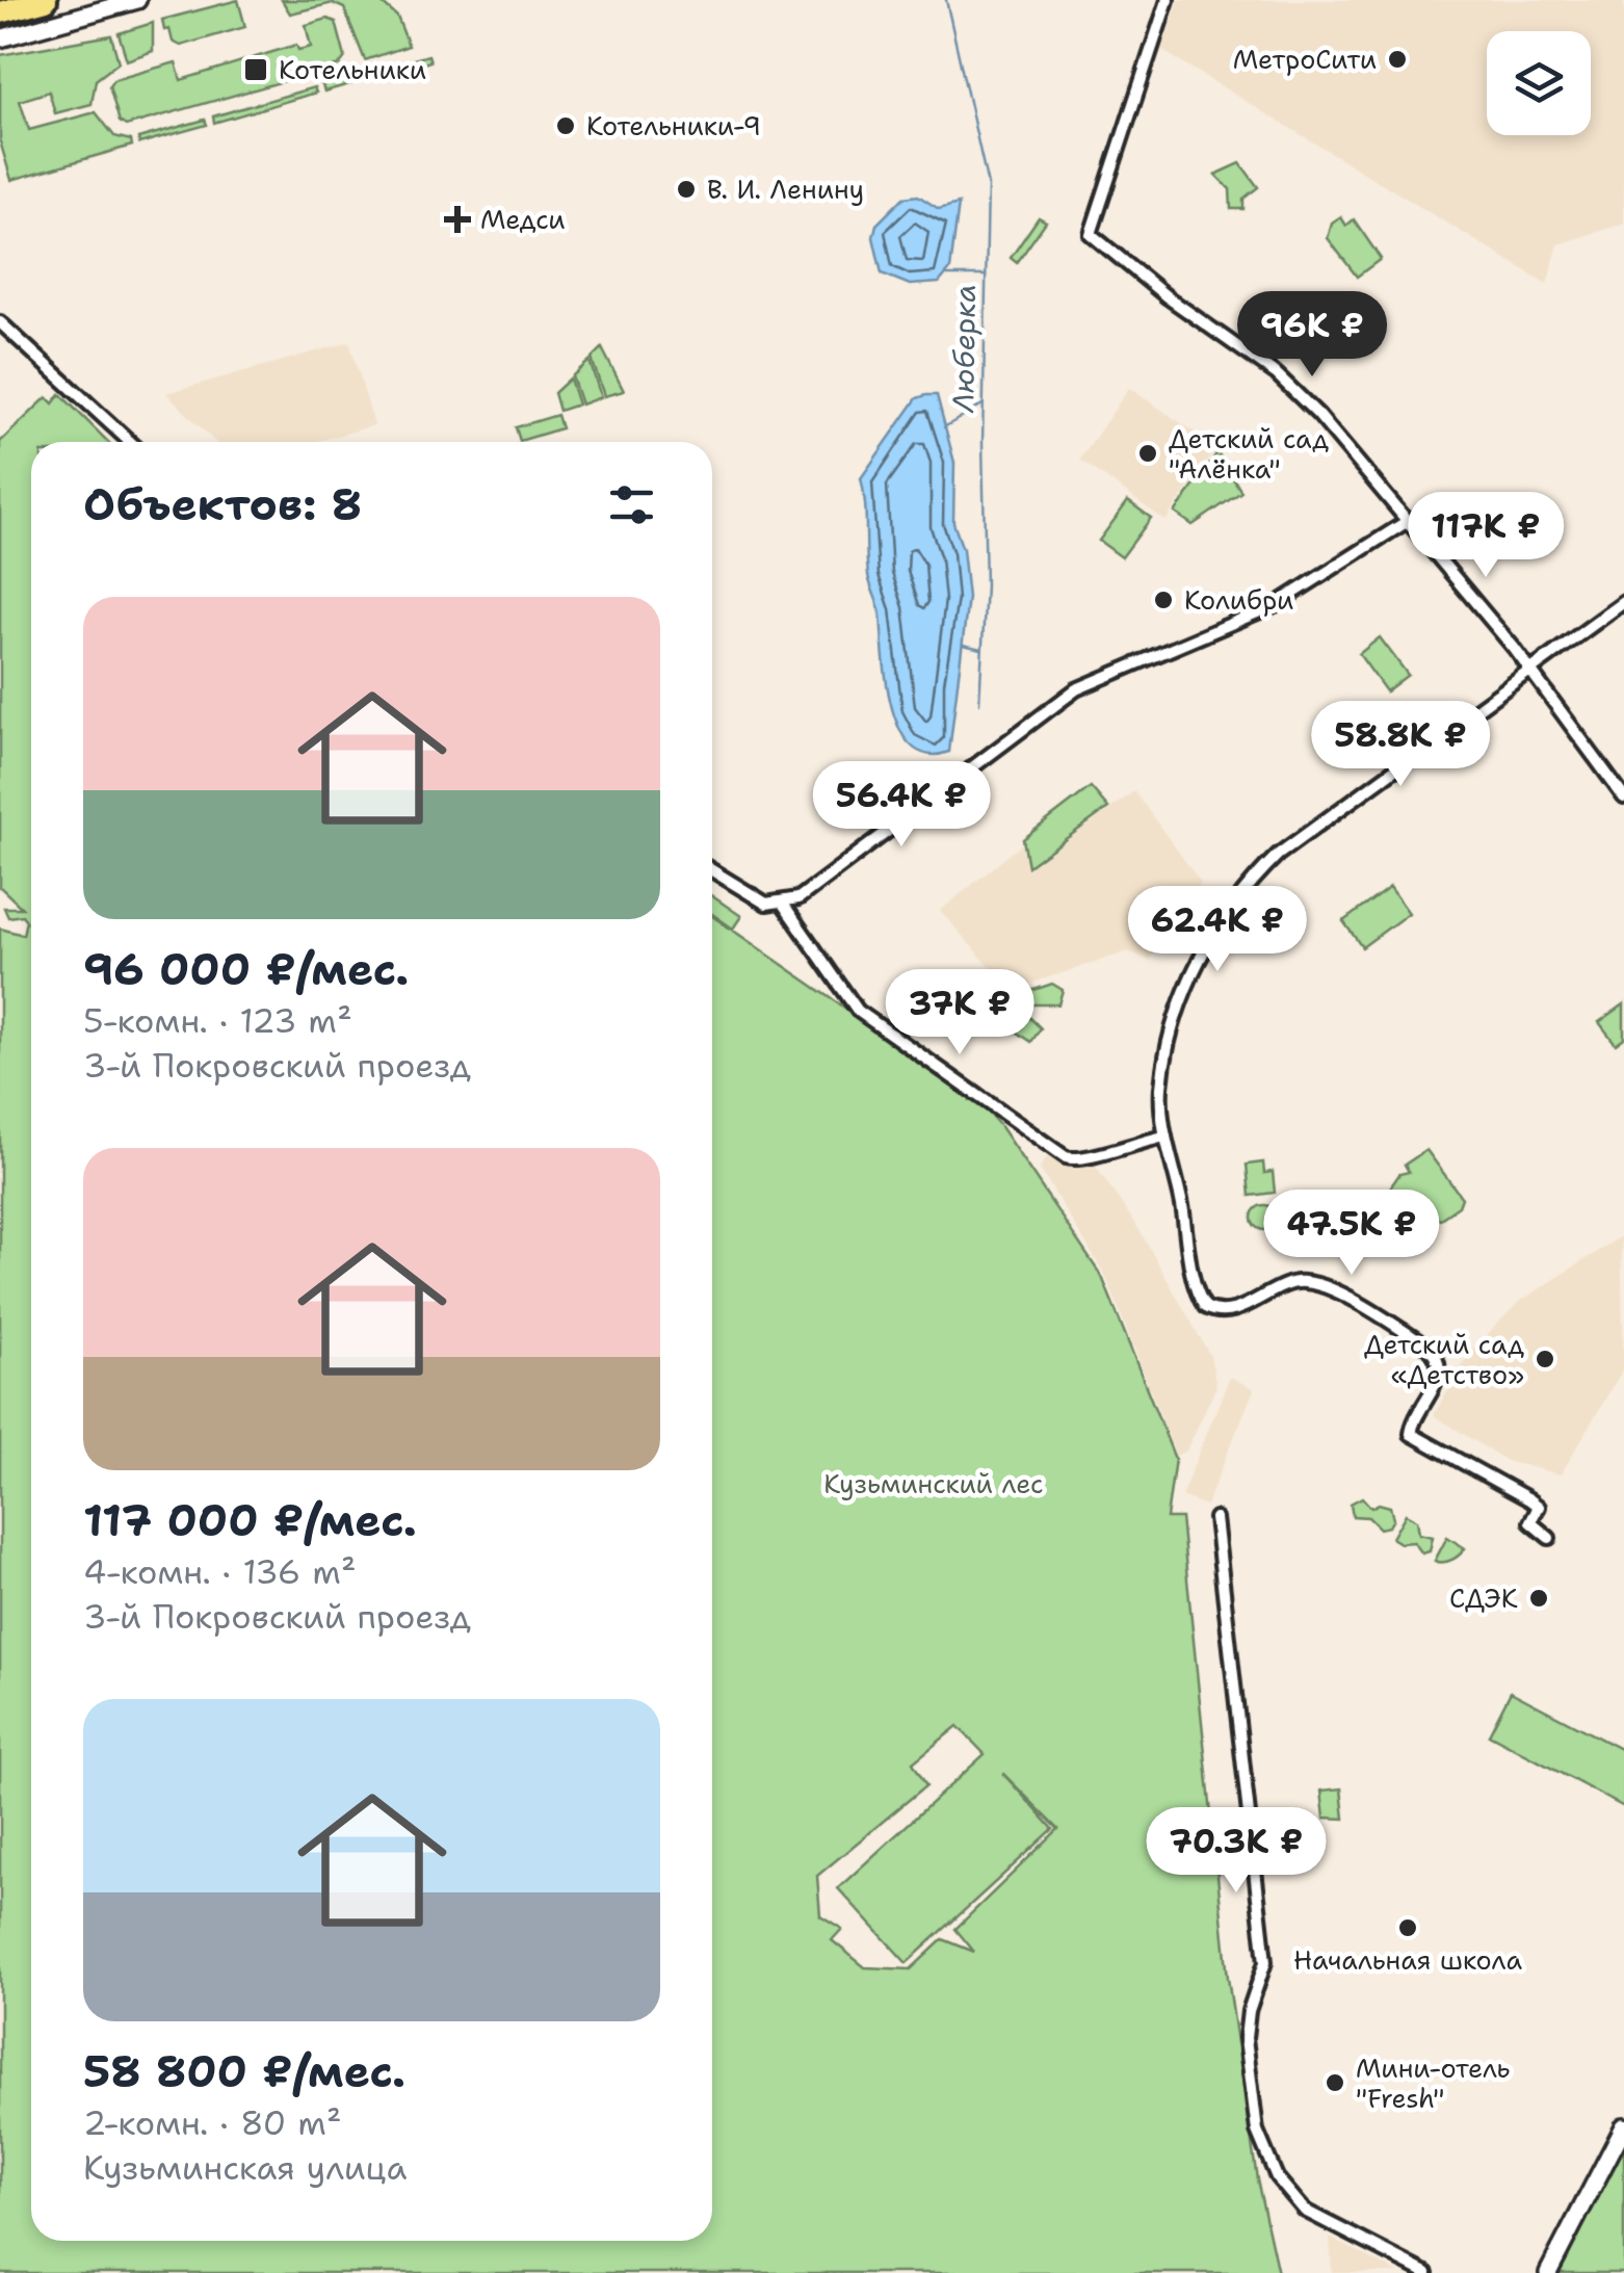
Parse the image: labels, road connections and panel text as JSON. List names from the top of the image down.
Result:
{
  "water": ["Люберка"],
  "parks": ["Кузьминский лес"],
  "places": {
    "other": [
      "МетроСити",
      "Котельники-9",
      "В. И. Ленину",
      "Детский сад \"Алёнка\"",
      "Колибри",
      "Детский сад «Детство»",
      "СДЭК",
      "Начальная школа",
      "Мини-отель \"Fresh\""
    ],
    "transit": ["Котельники"],
    "health": ["Медси"]
  },
  "page": {
    "price": [
      "96K ₽",
      "117K ₽",
      "58.8K ₽",
      "56.4K ₽",
      "62.4K ₽",
      "37K ₽",
      "47.5K ₽",
      "70.3K ₽"
    ],
    "heading": "Объектов: 8",
    "list": [
      {
        "name": "96 000 ₽/мес.",
        "note": "5-комн. · 123 m² · 3-й Покровский проезд"
      },
      {
        "name": "117 000 ₽/мес.",
        "note": "4-комн. · 136 m² · 3-й Покровский проезд"
      },
      {
        "name": "58 800 ₽/мес.",
        "note": "2-комн. · 80 m² · Кузьминская улица"
      }
    ]
  }
}
